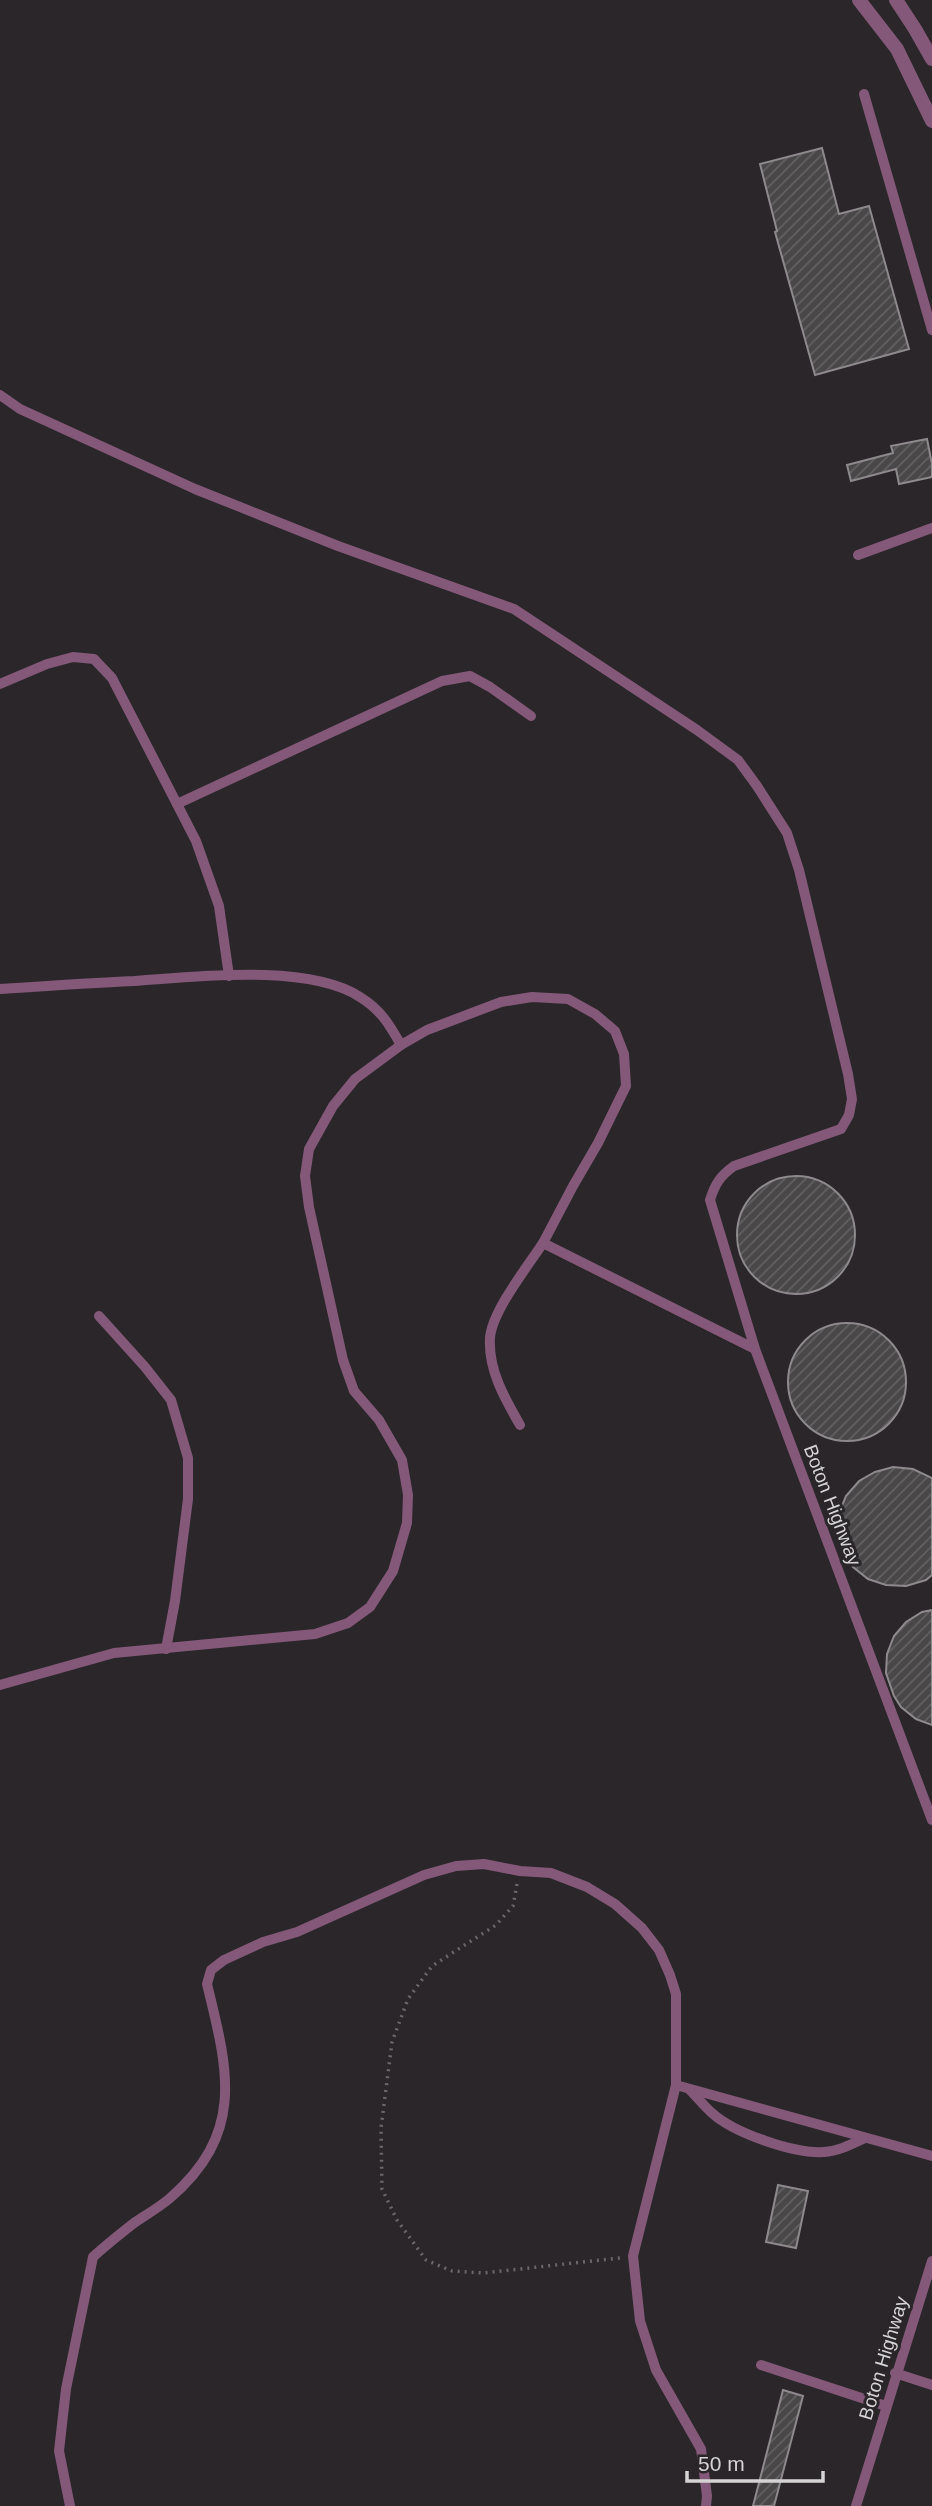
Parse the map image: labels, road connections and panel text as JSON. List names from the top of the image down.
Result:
{
  "streets": {
    "lane": ["Boton Highway"]
  },
  "scale_bar": "50 m"
}
